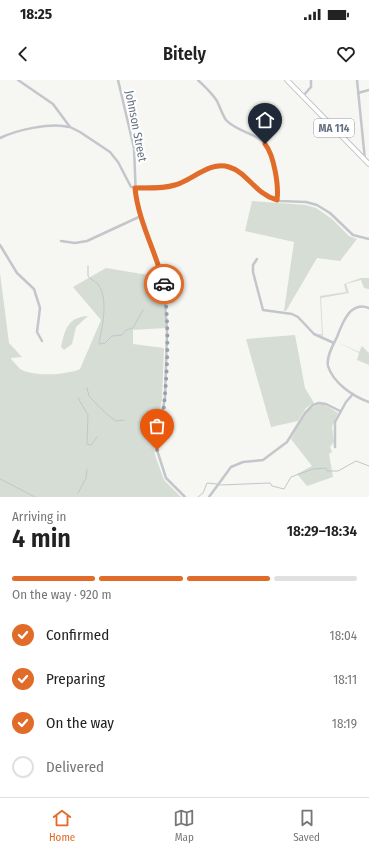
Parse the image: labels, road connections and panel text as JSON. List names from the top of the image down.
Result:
{
  "streets": {
    "highway": ["MA 114"],
    "street": ["Johnson Street"]
  },
  "page": {
    "status": "18:25",
    "header": "Bitely",
    "heading": ["4 min", "Arriving in", "18:29–18:34"],
    "bar": "On the way · 920 m",
    "list": [
      ["Confirmed", "18:04"],
      ["Preparing", "18:11"],
      ["On the way", "18:19"],
      "Delivered"
    ],
    "tabs": ["Home", "Map", "Saved"]
  }
}
